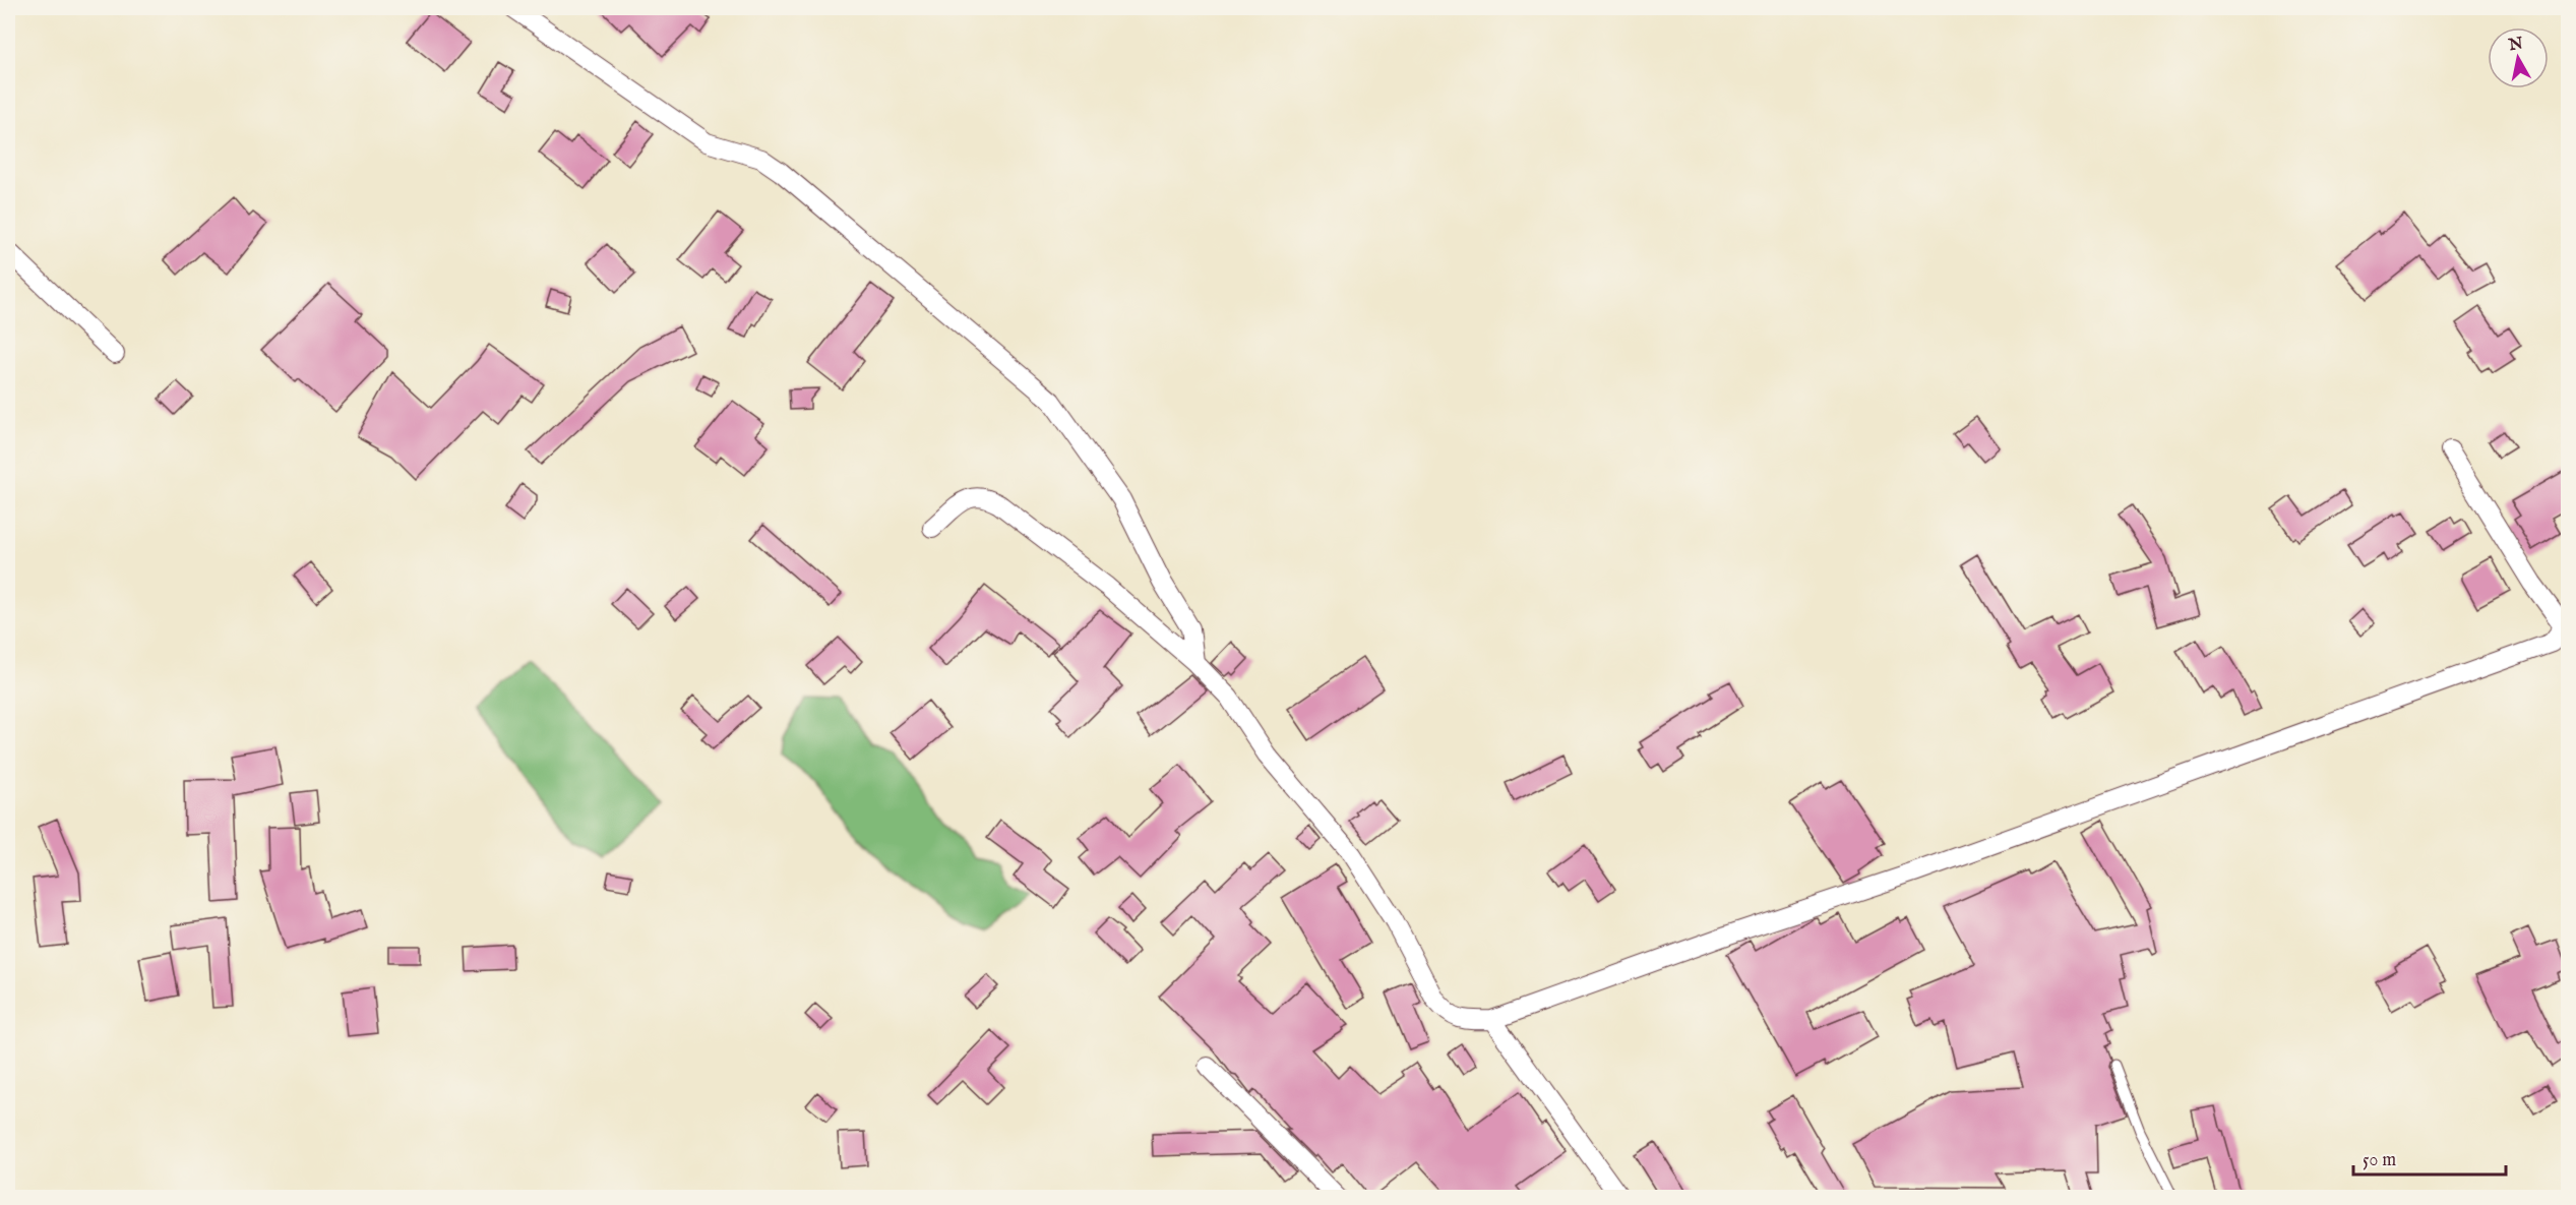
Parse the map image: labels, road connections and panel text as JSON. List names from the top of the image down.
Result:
{
  "scale_bar": "50 m",
  "north": "top"
}
